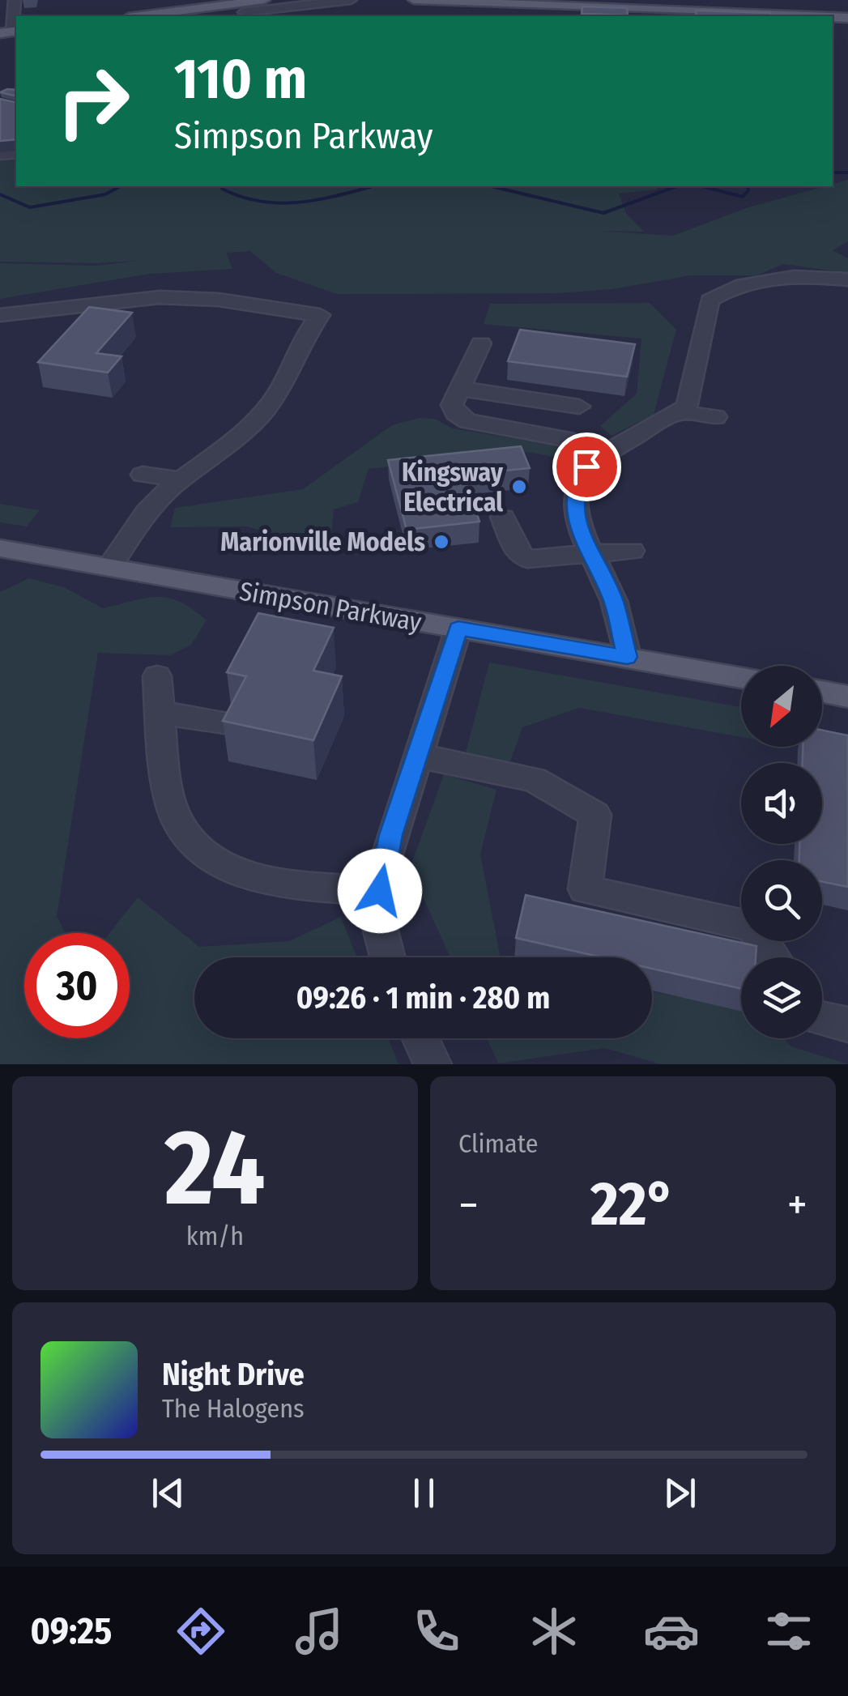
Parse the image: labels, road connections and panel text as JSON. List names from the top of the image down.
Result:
{
  "streets": {
    "main road": ["Simpson Parkway"]
  },
  "places": ["Kingsway Electrical", "Marionville Models"],
  "north": "bottom left",
  "page": {
    "turn": ["110 m", "Simpson Parkway"],
    "limit": "30",
    "trip": "09:26 · 1 min · 280 m",
    "tile": [
      ["24", "km/h"],
      "Climate"
    ],
    "heat": ["−", "22°", "+"],
    "song": ["Night Drive", "The Halogens"],
    "tabs": "09:25"
  }
}
